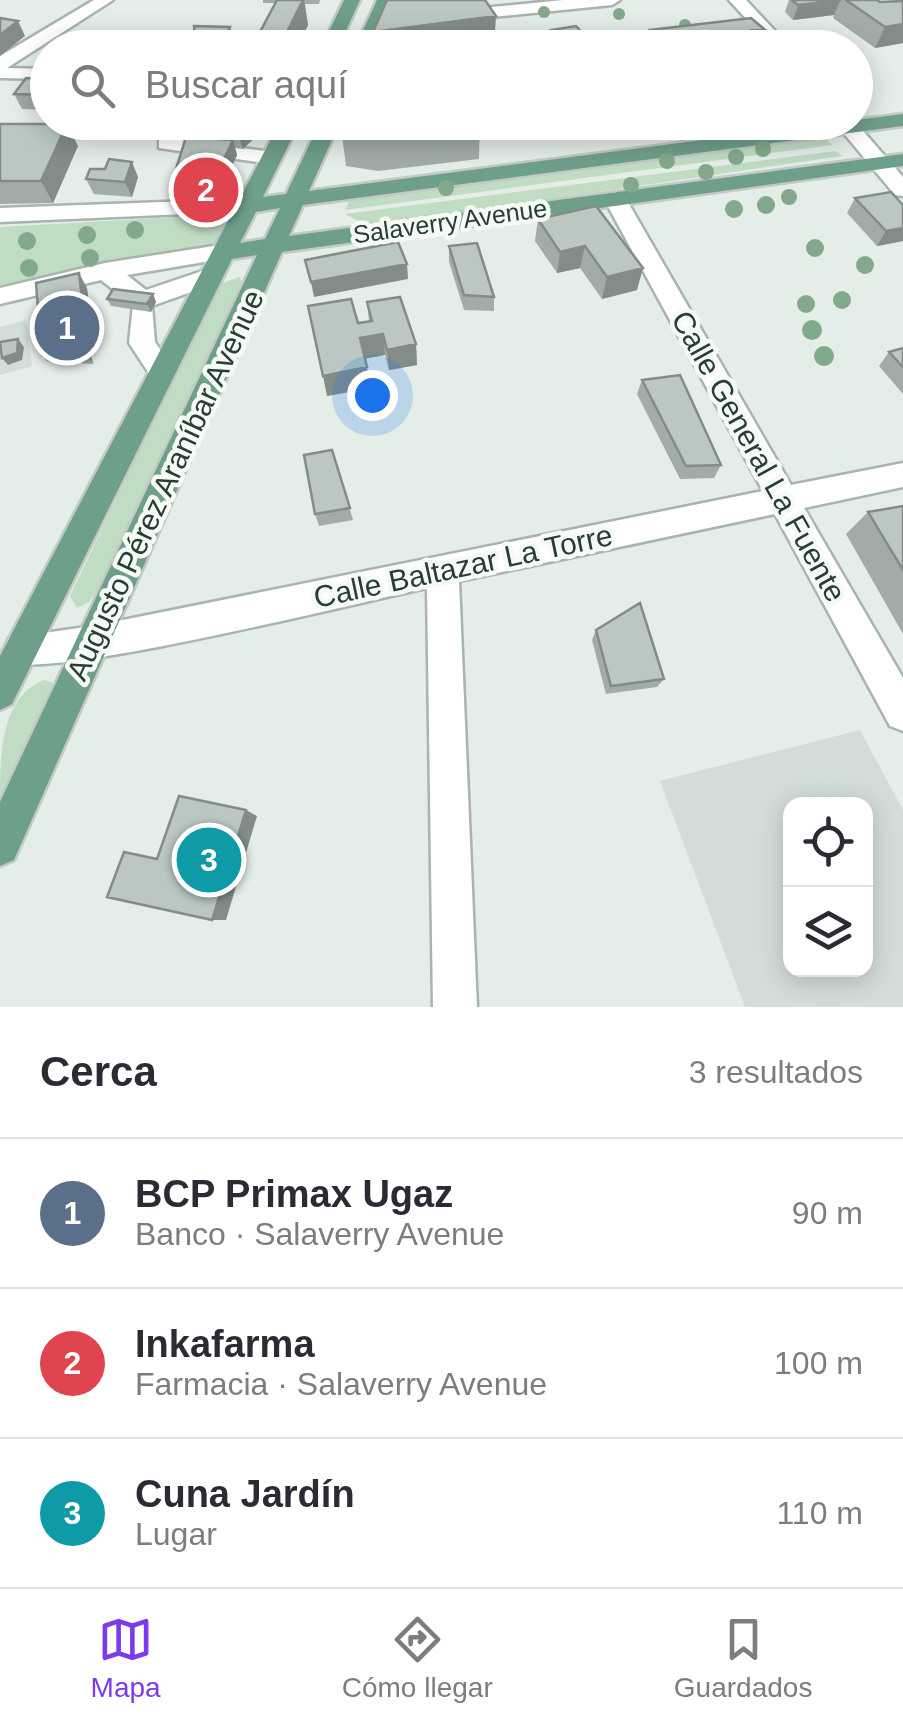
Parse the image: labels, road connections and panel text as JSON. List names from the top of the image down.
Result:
{
  "streets": {
    "main road": ["Salaverry Avenue", "Augusto Pérez Araníbar Avenue"],
    "street": ["Calle General La Fuente", "Calle Baltazar La Torre"]
  },
  "crossings": [
    ["Salaverry Avenue", "Calle General La Fuente"],
    ["Salaverry Avenue", "Augusto Pérez Araníbar Avenue"],
    ["Calle General La Fuente", "Calle Baltazar La Torre"],
    ["Augusto Pérez Araníbar Avenue", "Calle Baltazar La Torre"]
  ],
  "page": {
    "search": "Buscar aquí",
    "pins": ["2", "1", "3"],
    "heading": ["Cerca", "3 resultados"],
    "list": [
      {
        "mark": "1",
        "name": "BCP Primax Ugaz",
        "note": "Banco · Salaverry Avenue",
        "value": "90 m"
      },
      {
        "mark": "2",
        "name": "Inkafarma",
        "note": "Farmacia · Salaverry Avenue",
        "value": "100 m"
      },
      {
        "mark": "3",
        "name": "Cuna Jardín",
        "note": "Lugar",
        "value": "110 m"
      }
    ],
    "nav": ["Mapa", "Cómo llegar", "Guardados"]
  }
}
